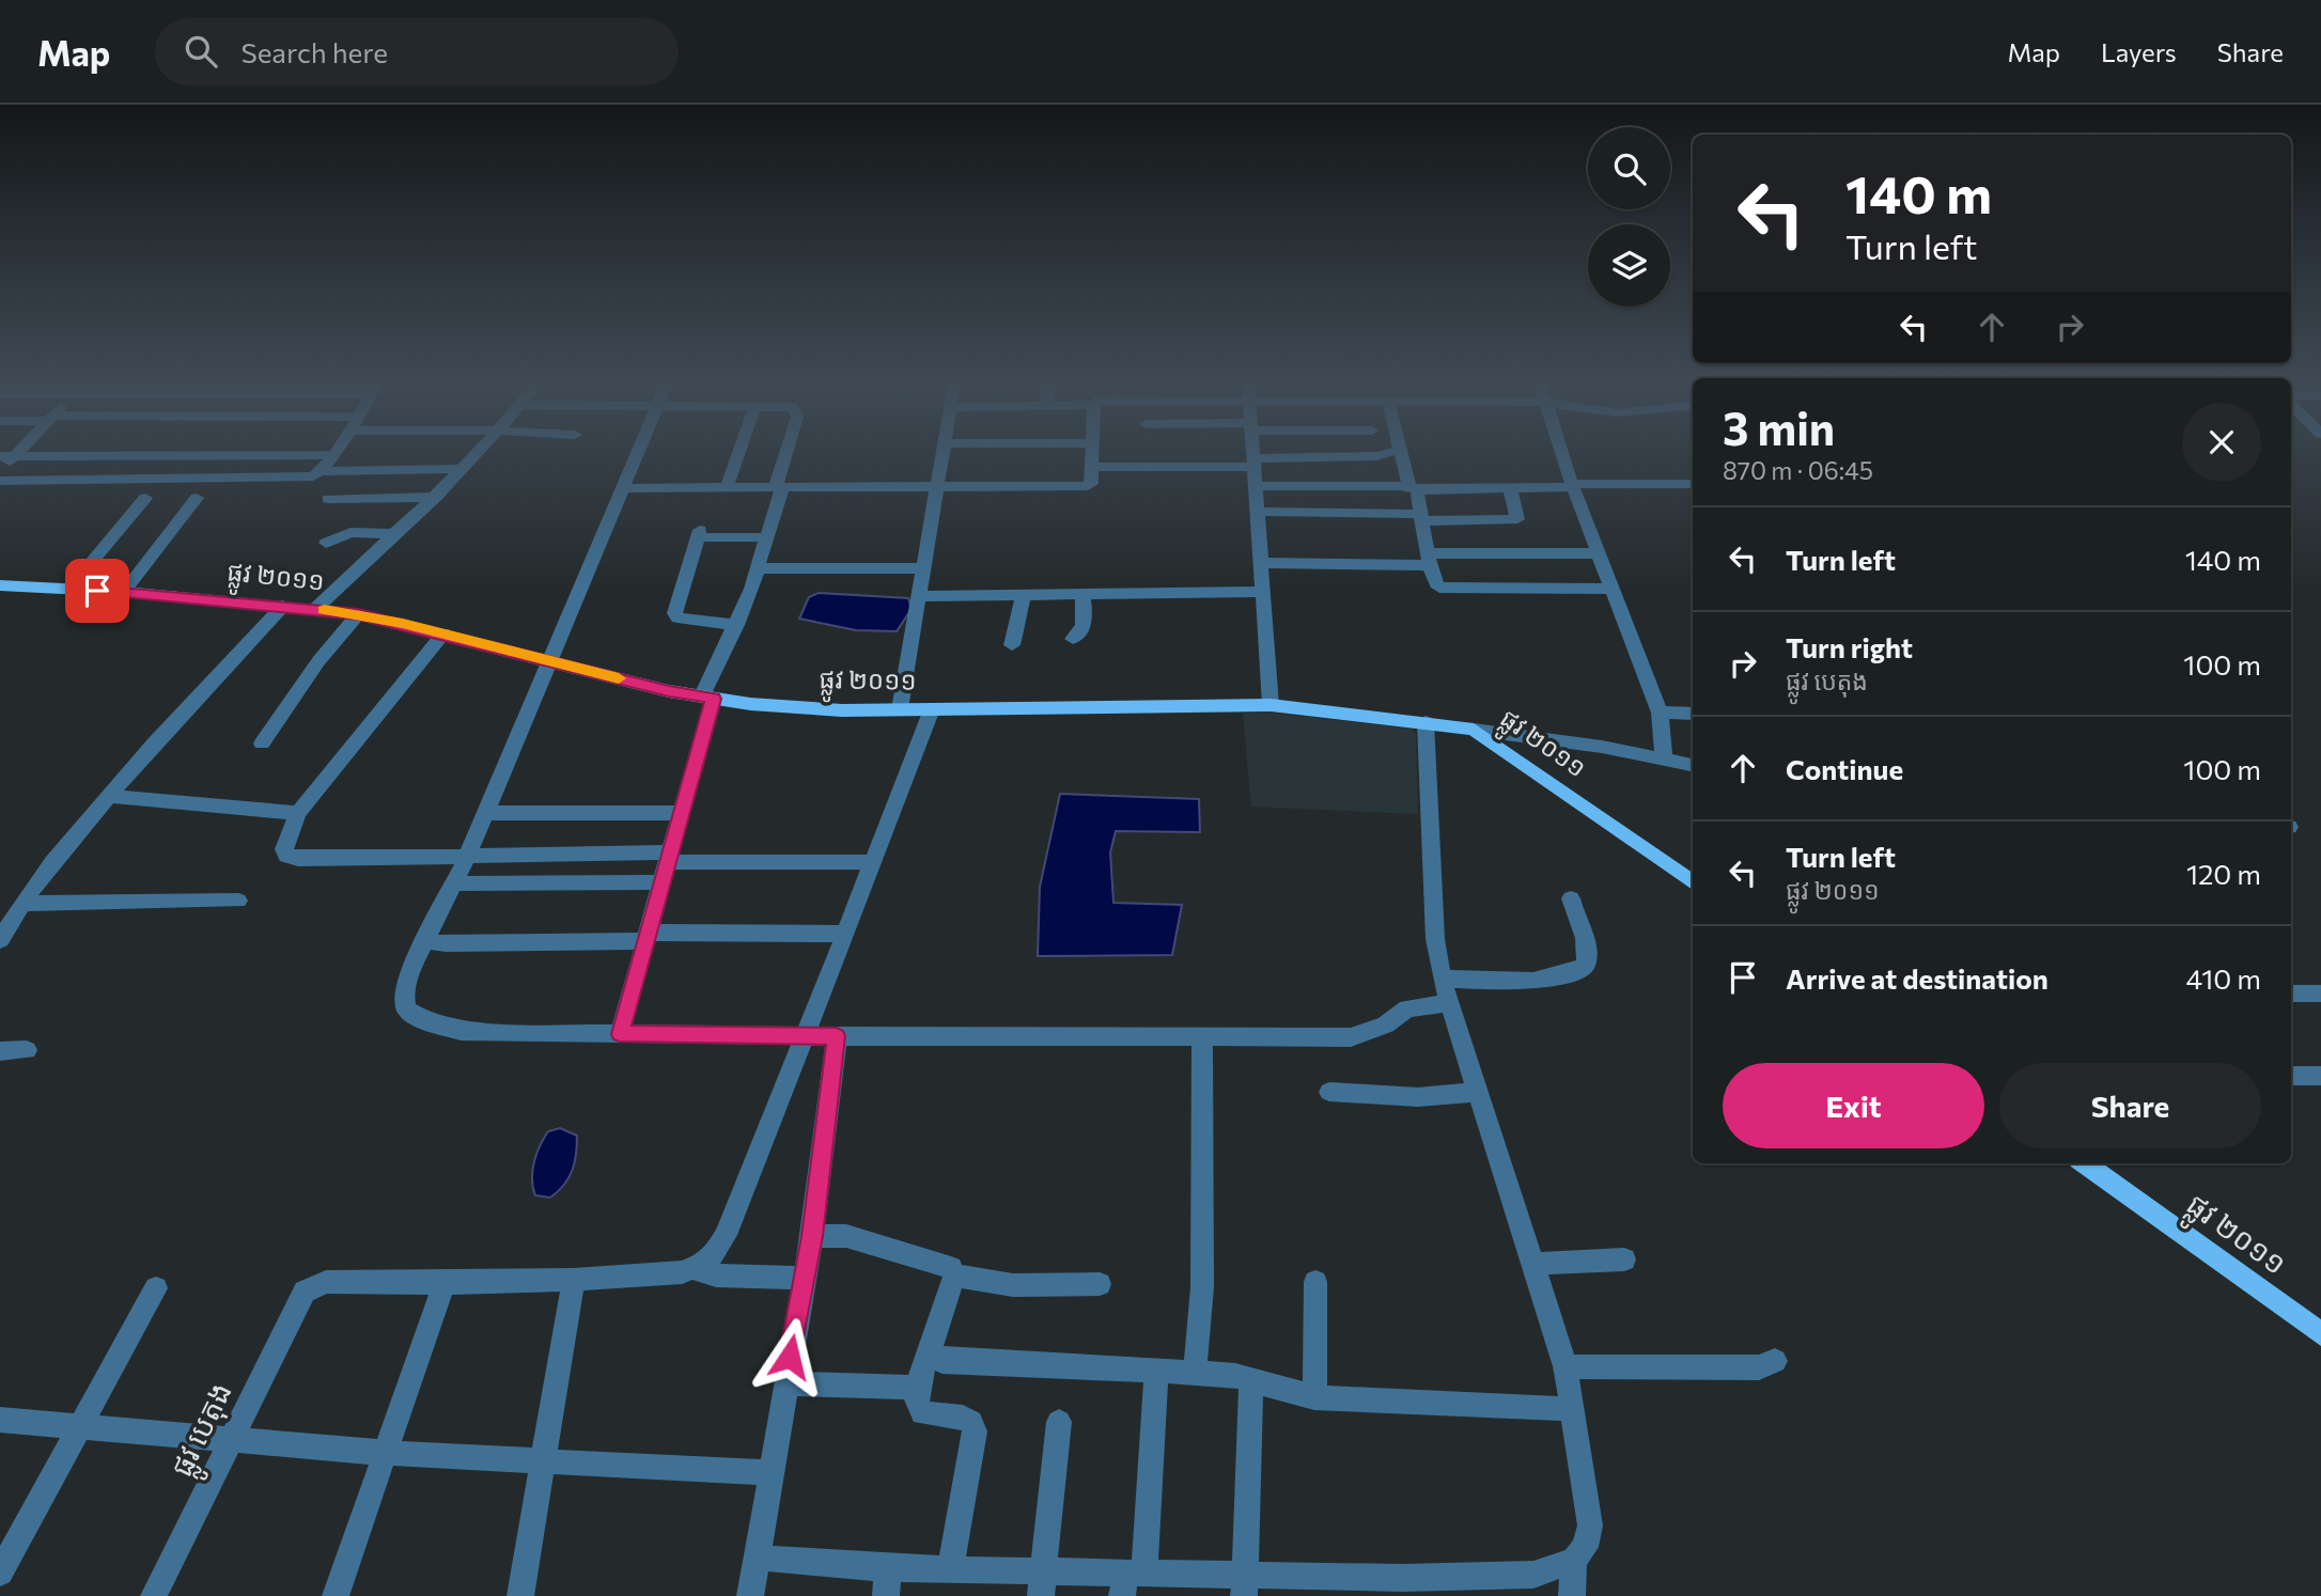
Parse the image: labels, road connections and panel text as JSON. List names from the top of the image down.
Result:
{
  "streets": {
    "main road": ["ផ្លូវ ២០១១"],
    "street": ["ផ្លូវ បេតុង"]
  },
  "page": {
    "header": "Map",
    "search": "Search here",
    "nav": ["Map", "Layers", "Share"],
    "turn": ["140 m", "Turn left"],
    "heading": ["3 min", "870 m · 06:45"],
    "list": [
      {
        "name": "Turn left",
        "value": "140 m"
      },
      {
        "name": "Turn right",
        "note": "ផ្លូវ បេតុង",
        "value": "100 m"
      },
      {
        "name": "Continue",
        "value": "100 m"
      },
      {
        "name": "Turn left",
        "note": "ផ្លូវ ២០១១",
        "value": "120 m"
      },
      {
        "name": "Arrive at destination",
        "value": "410 m"
      }
    ],
    "buttons": ["Exit", "Share"]
  }
}
